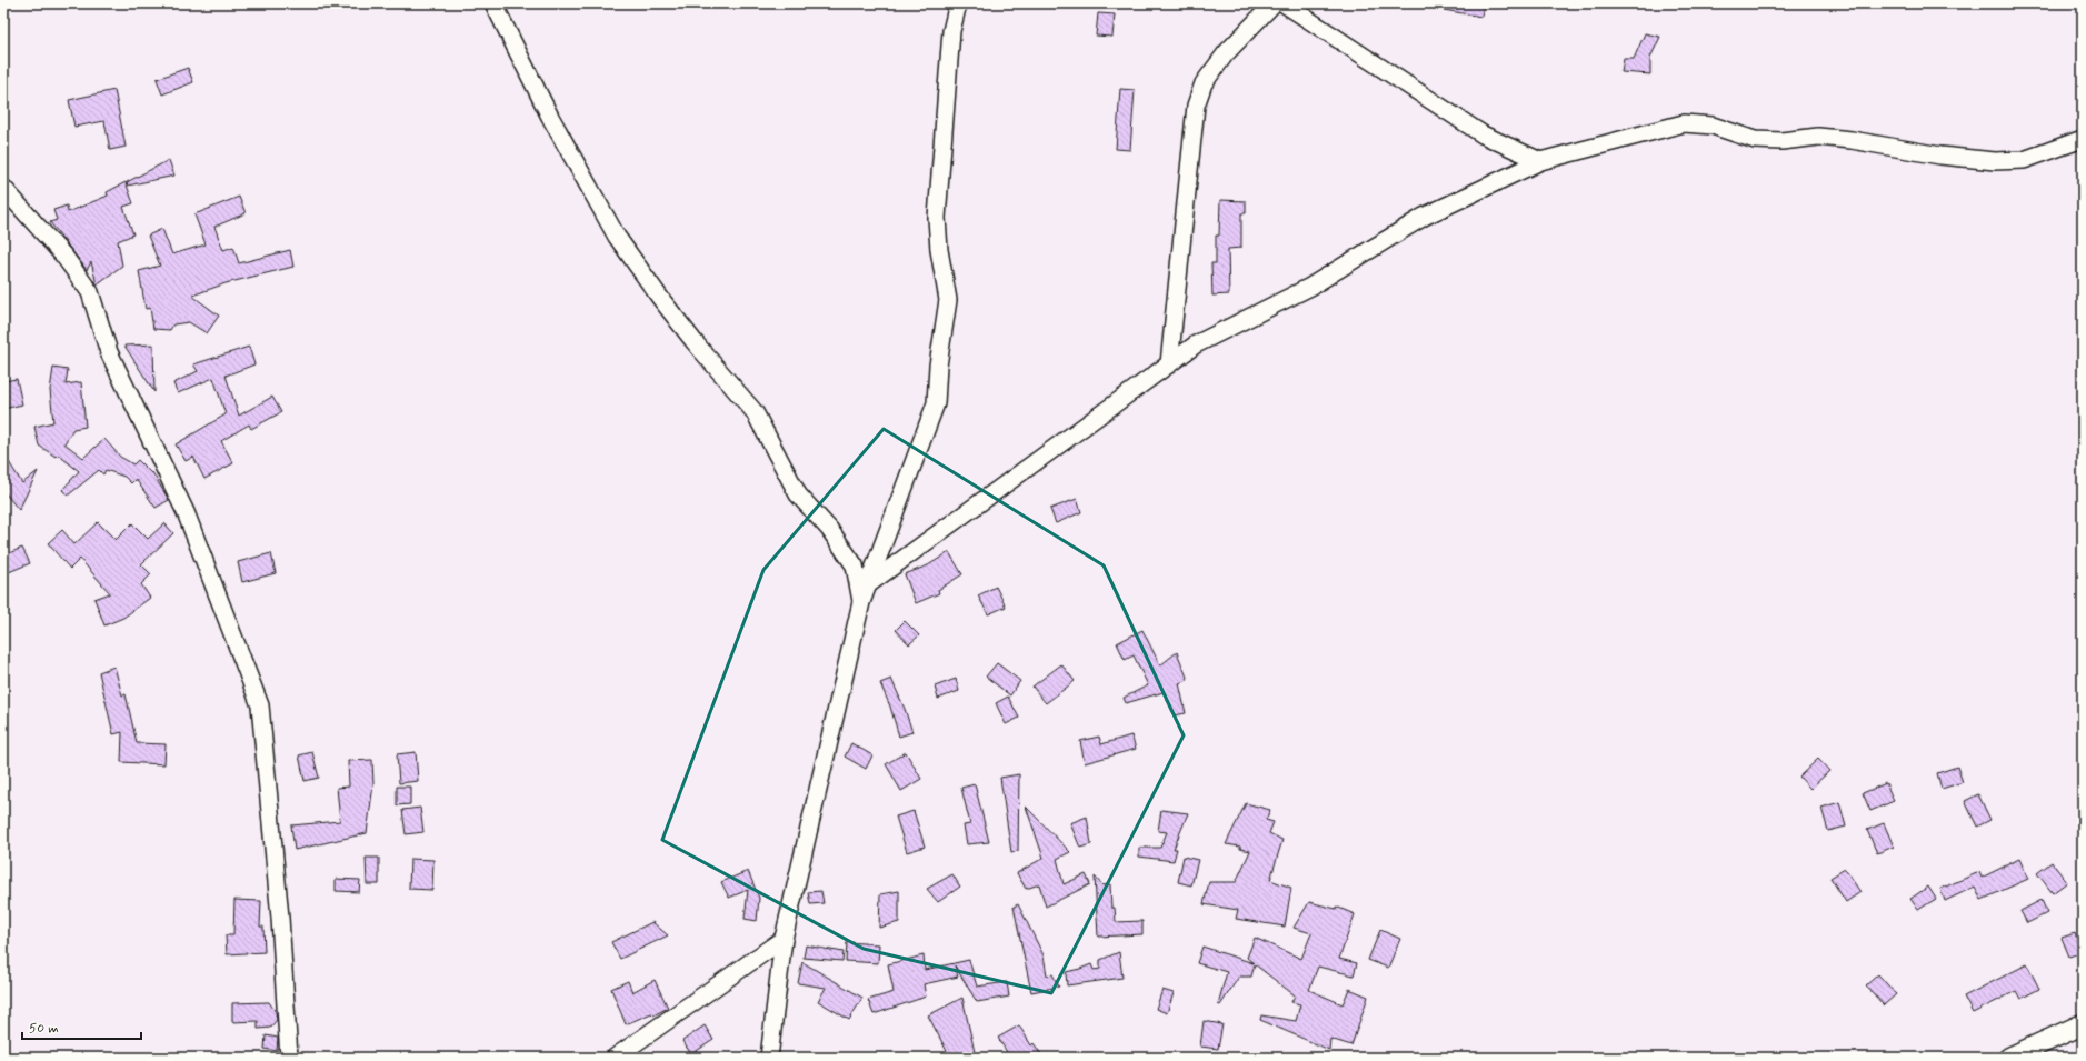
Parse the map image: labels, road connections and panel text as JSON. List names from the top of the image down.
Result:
{
  "scale_bar": "50 m"
}
